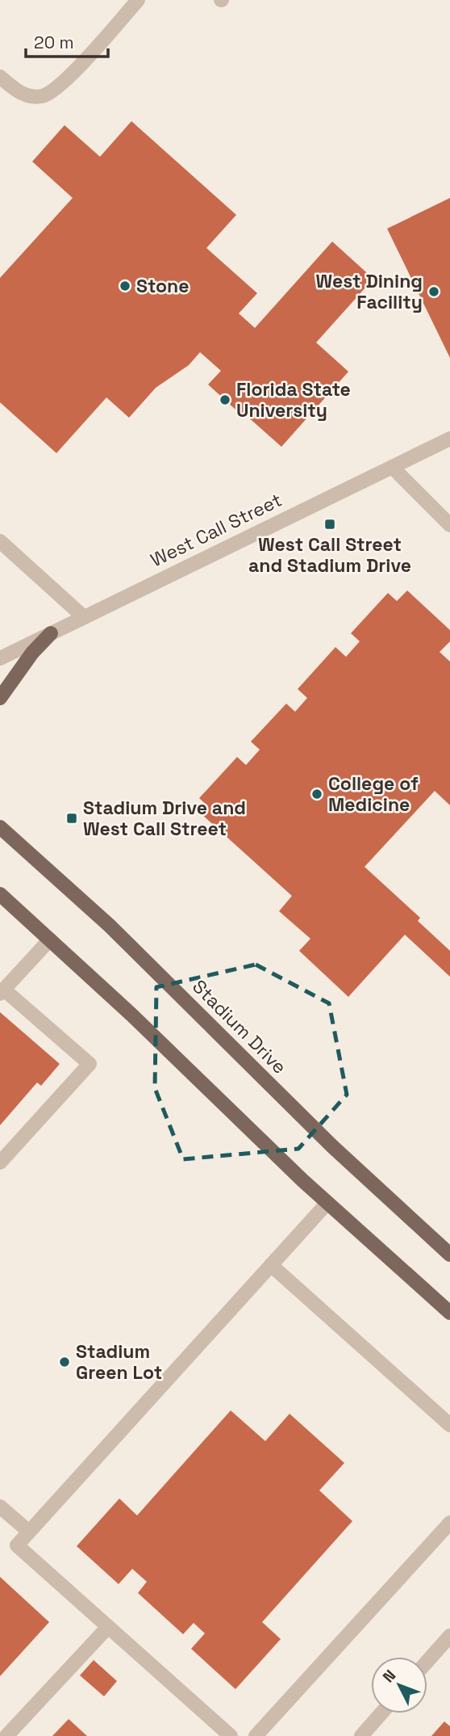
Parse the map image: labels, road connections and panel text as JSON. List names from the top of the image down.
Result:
{
  "streets": {
    "main road": ["Stadium Drive"],
    "street": ["West Call Street"]
  },
  "places": {
    "other": [
      "Stone",
      "West Dining Facility",
      "Florida State University",
      "College of Medicine",
      "Stadium Green Lot"
    ],
    "transit": ["West Call Street and Stadium Drive", "Stadium Drive and West Call Street"]
  },
  "scale_bar": "20 m",
  "north": "top left"
}
